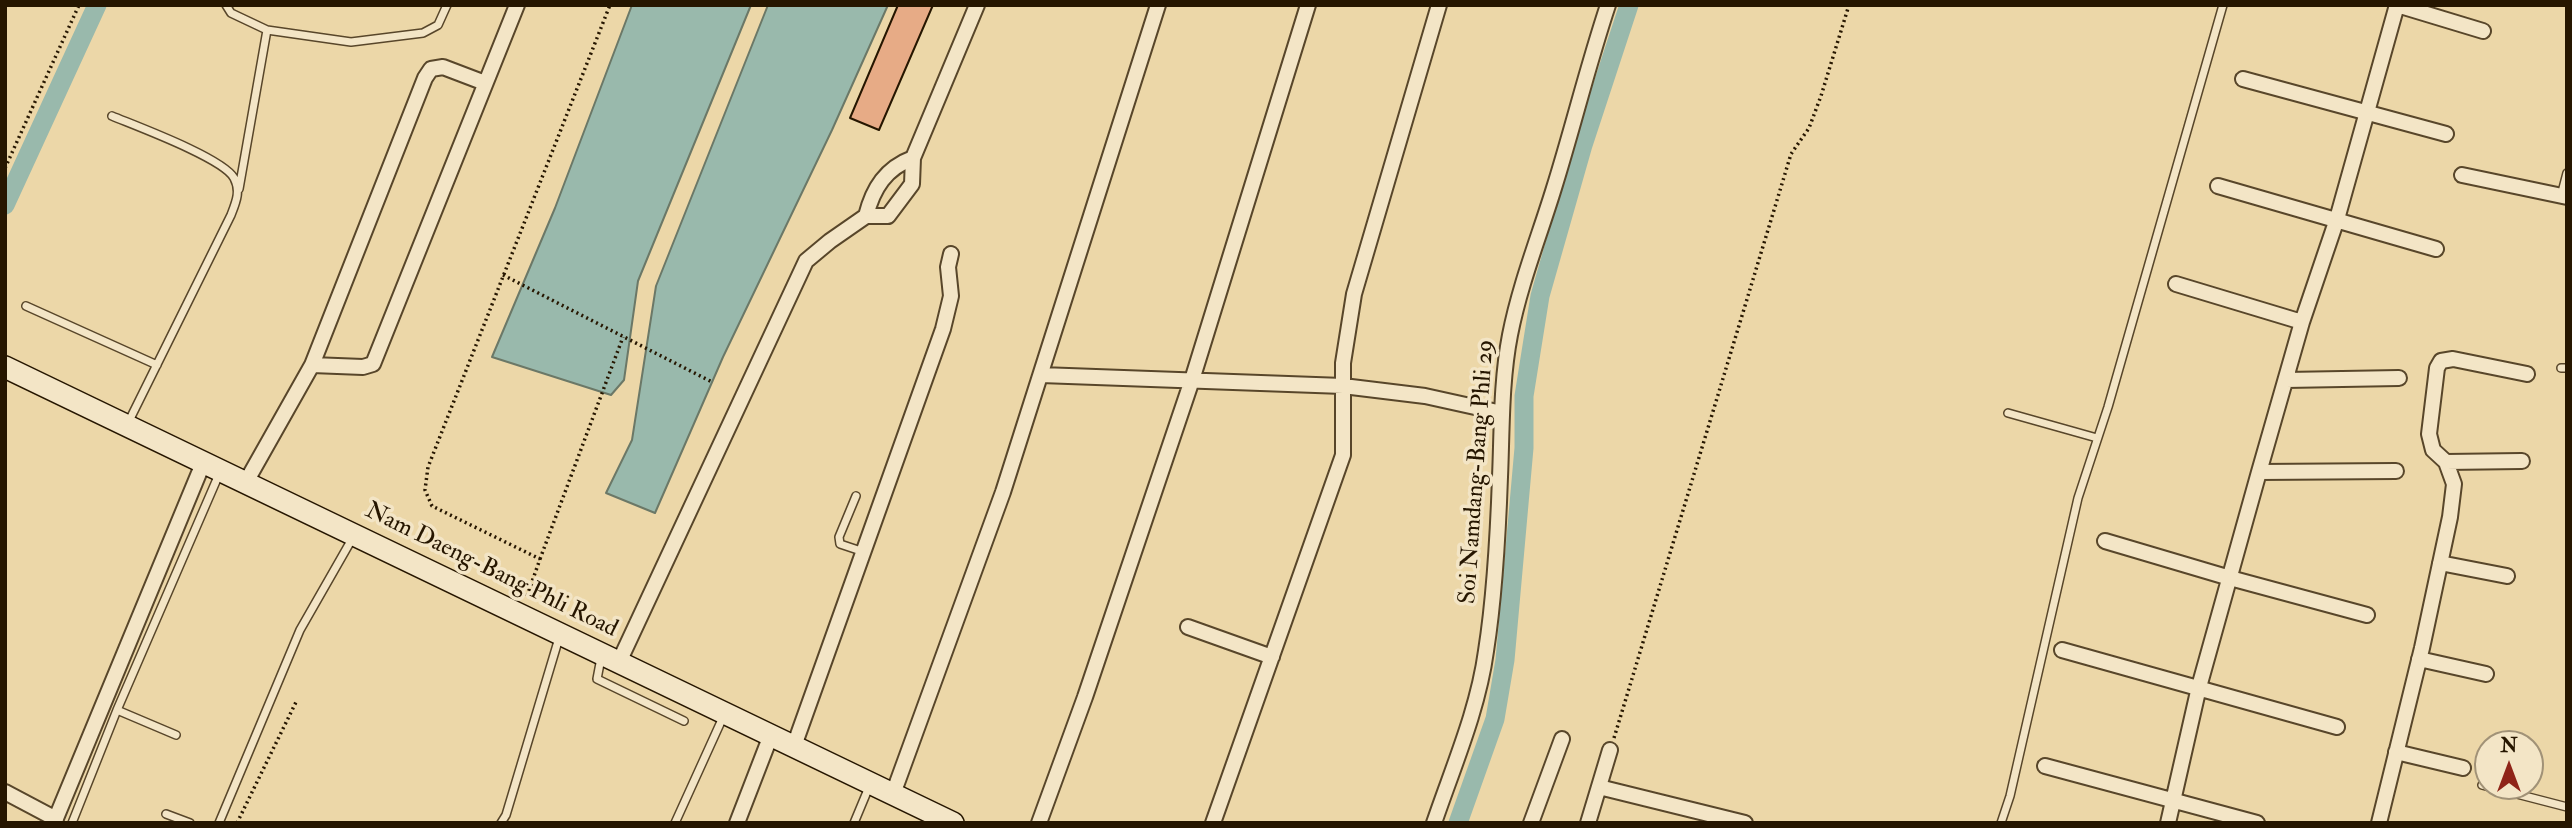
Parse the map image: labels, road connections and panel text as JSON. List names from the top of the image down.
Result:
{
  "streets": {
    "main road": ["Nam Daeng-Bang Phli Road"],
    "street": ["Soi Namdang-Bang Phli 29"]
  },
  "north": "top"
}
